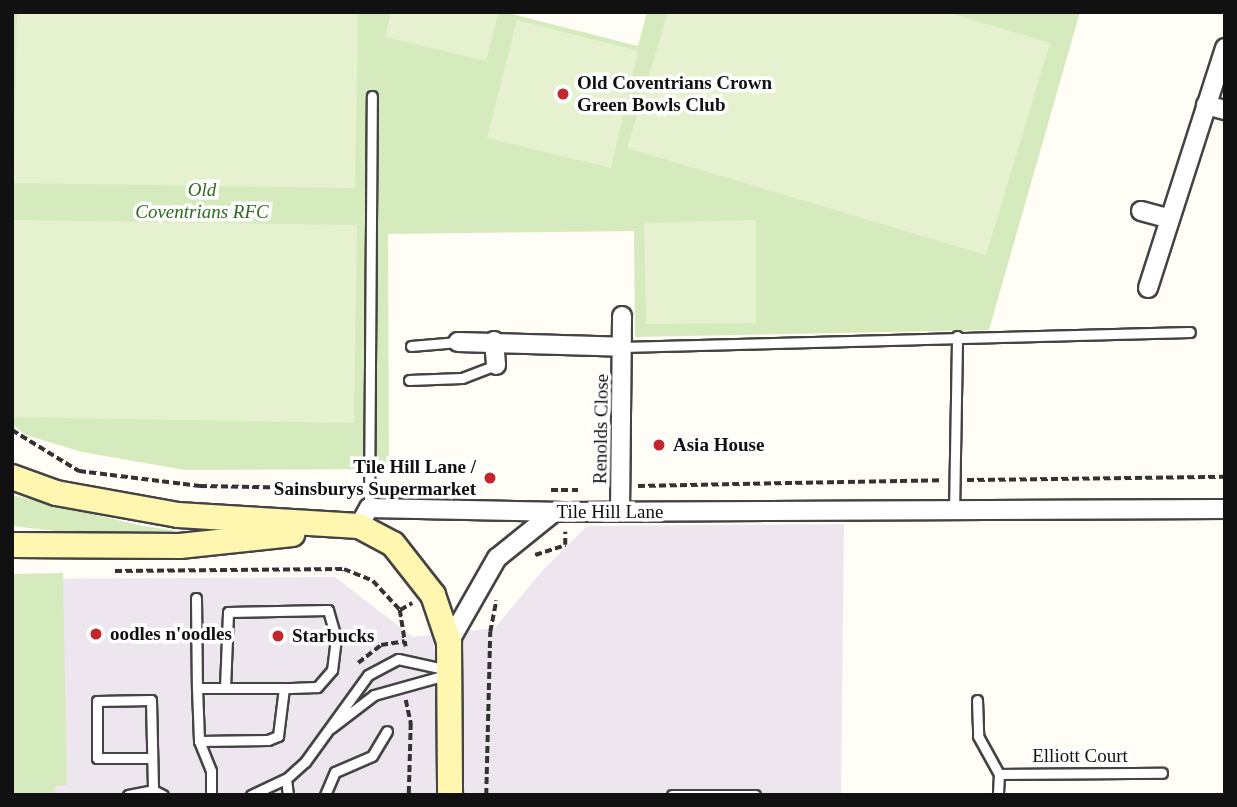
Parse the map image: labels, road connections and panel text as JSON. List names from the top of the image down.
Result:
{
  "streets": {
    "main road": ["Tile Hill Lane"],
    "street": ["Renolds Close"],
    "lane": ["Elliott Court"]
  },
  "crossings": [
    ["Renolds Close", "Tile Hill Lane"]
  ],
  "parks": ["Old Coventrians RFC"],
  "places": [
    "Old Coventrians Crown Green Bowls Club",
    "Asia House",
    "Tile Hill Lane / Sainsburys Supermarket",
    "oodles n'oodles",
    "Starbucks"
  ]
}
